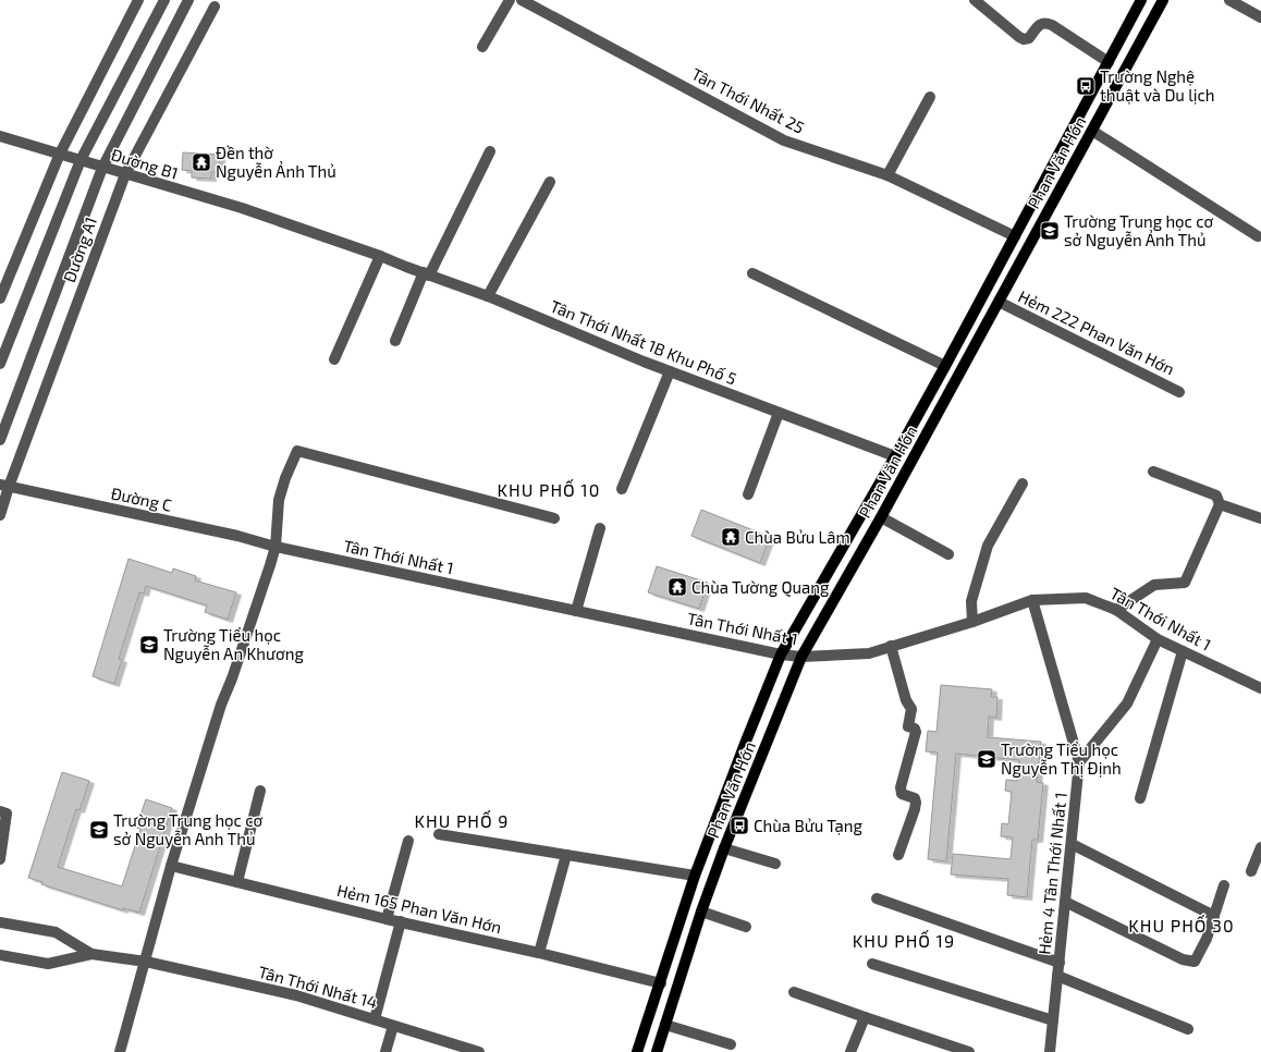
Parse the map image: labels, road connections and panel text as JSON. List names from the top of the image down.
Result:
{
  "streets": {
    "main road": ["Phan Văn Hớn"],
    "street": [
      "Tân Thới Nhất 25",
      "Đường B1",
      "Đường A1",
      "Hẻm 222 Phan Văn Hớn",
      "Tân Thới Nhất 1B Khu Phố 5",
      "Đường C",
      "Tân Thới Nhất 1",
      "Hẻm 4 Tân Thới Nhất 1",
      "Hẻm 165 Phan Văn Hớn",
      "Tân Thới Nhất 14"
    ]
  },
  "crossings": [
    ["Tân Thới Nhất 25", "Phan Văn Hớn"],
    ["Phan Văn Hớn", "Hẻm 222 Phan Văn Hớn"],
    ["Phan Văn Hớn", "Tân Thới Nhất 1B Khu Phố 5"],
    ["Phan Văn Hớn", "Tân Thới Nhất 1"],
    ["Phan Văn Hớn", "Hẻm 165 Phan Văn Hớn"],
    ["Đường B1", "Đường A1"],
    ["Đường B1", "Tân Thới Nhất 1B Khu Phố 5"],
    ["Đường A1", "Đường C"],
    ["Đường C", "Tân Thới Nhất 1"],
    ["Tân Thới Nhất 1", "Hẻm 4 Tân Thới Nhất 1"]
  ],
  "districts": [
    "KHU PHỐ 10",
    "KHU PHỐ 9",
    "KHU PHỐ 30",
    "KHU PHỐ 19"
  ],
  "places": {
    "bus stop": ["Trường Nghệ thuật và Du lịch", "Chùa Bửu Tạng"],
    "temple": ["Đền thờ Nguyễn Ảnh Thủ", "Chùa Bửu Lâm", "Chùa Tường Quang"],
    "school or university": [
      "Trường Trung học cơ sở Nguyễn Ảnh Thủ",
      "Trường Tiểu học Nguyễn An Khương",
      "Trường Tiểu học Nguyễn Thị Định",
      "Trường Trung học cơ sở Nguyễn Anh Thủ"
    ]
  }
}
